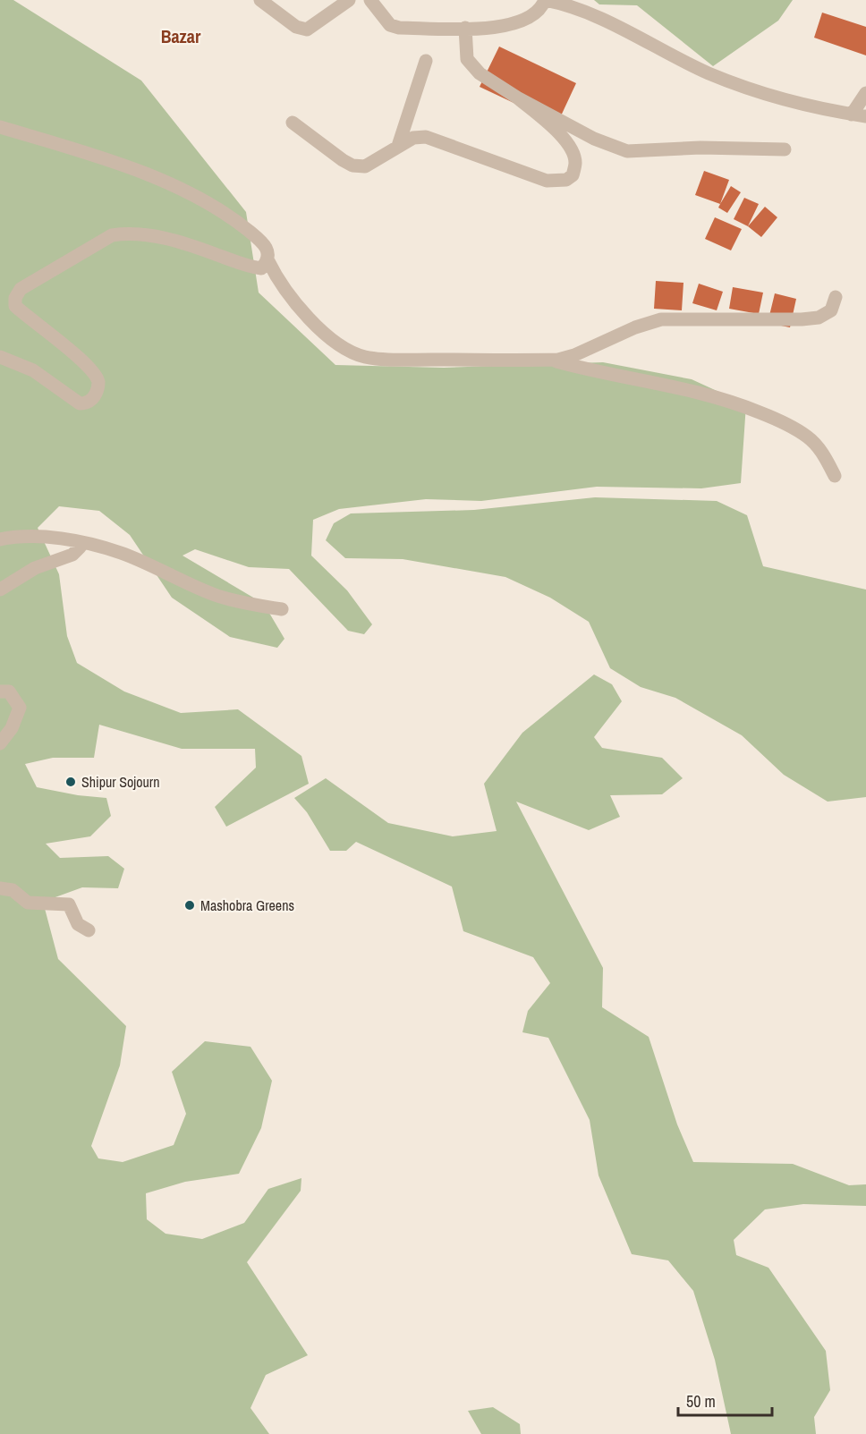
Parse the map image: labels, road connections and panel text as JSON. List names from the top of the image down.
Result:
{
  "districts": ["Bazar"],
  "places": ["Shipur Sojourn", "Mashobra Greens"],
  "scale_bar": "50 m"
}
